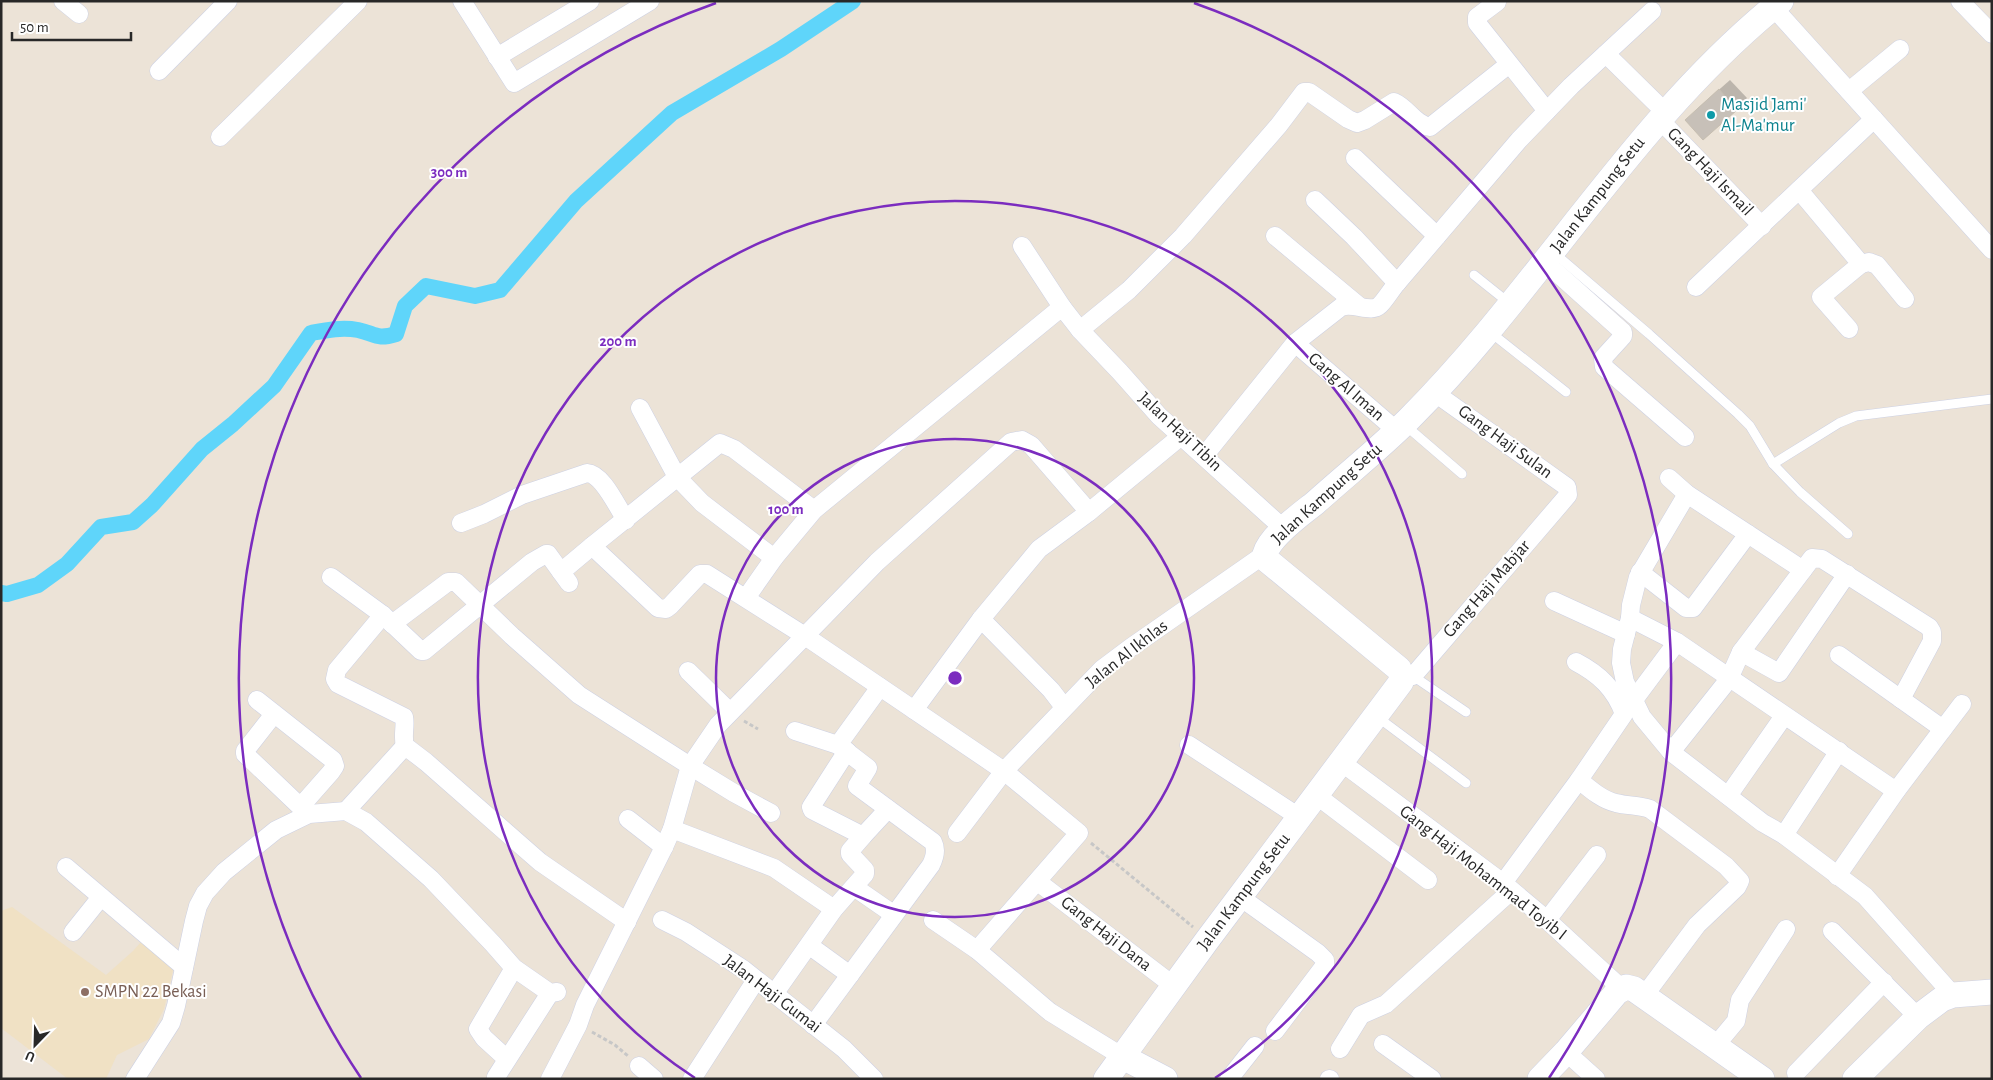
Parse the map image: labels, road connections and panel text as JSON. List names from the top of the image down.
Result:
{
  "streets": {
    "street": [
      "Gang Haji Ismail",
      "Jalan Kampung Setu",
      "Gang Al Iman",
      "Jalan Haji Tibin",
      "Gang Haji Sulan",
      "Gang Haji Mabjar",
      "Jalan Al Ikhlas",
      "Gang Haji Mohammad Toyib I",
      "Gang Haji Dana",
      "Jalan Haji Gumai"
    ]
  },
  "crossings": [
    ["Gang Haji Ismail", "Jalan Kampung Setu"],
    ["Jalan Kampung Setu", "Gang Al Iman"],
    ["Jalan Kampung Setu", "Jalan Haji Tibin"],
    ["Jalan Kampung Setu", "Gang Haji Sulan"],
    ["Jalan Kampung Setu", "Gang Haji Mabjar"],
    ["Jalan Kampung Setu", "Jalan Al Ikhlas"],
    ["Jalan Kampung Setu", "Gang Haji Mohammad Toyib I"],
    ["Jalan Kampung Setu", "Gang Haji Dana"],
    ["Gang Haji Sulan", "Gang Haji Mabjar"]
  ],
  "places": ["Masjid Jami' Al-Ma'mur", "SMPN 22 Bekasi"],
  "scale_bar": "50 m",
  "north": "bottom left",
  "rings": ["300 m", "200 m", "100 m"]
}
